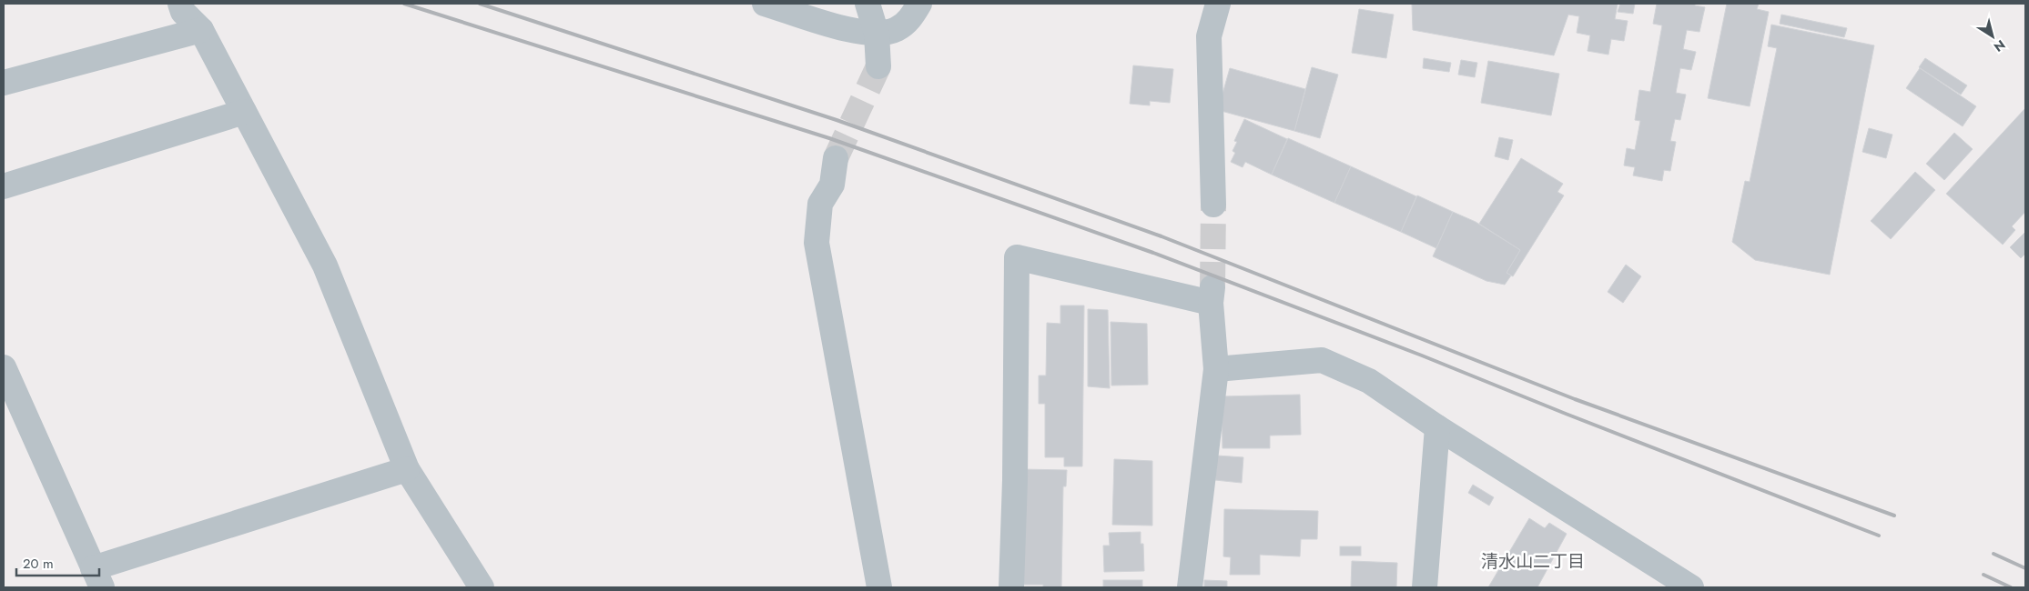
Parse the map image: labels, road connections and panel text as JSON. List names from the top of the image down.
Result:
{
  "districts": ["清水山二丁目"],
  "scale_bar": "20 m",
  "north": "bottom right"
}
